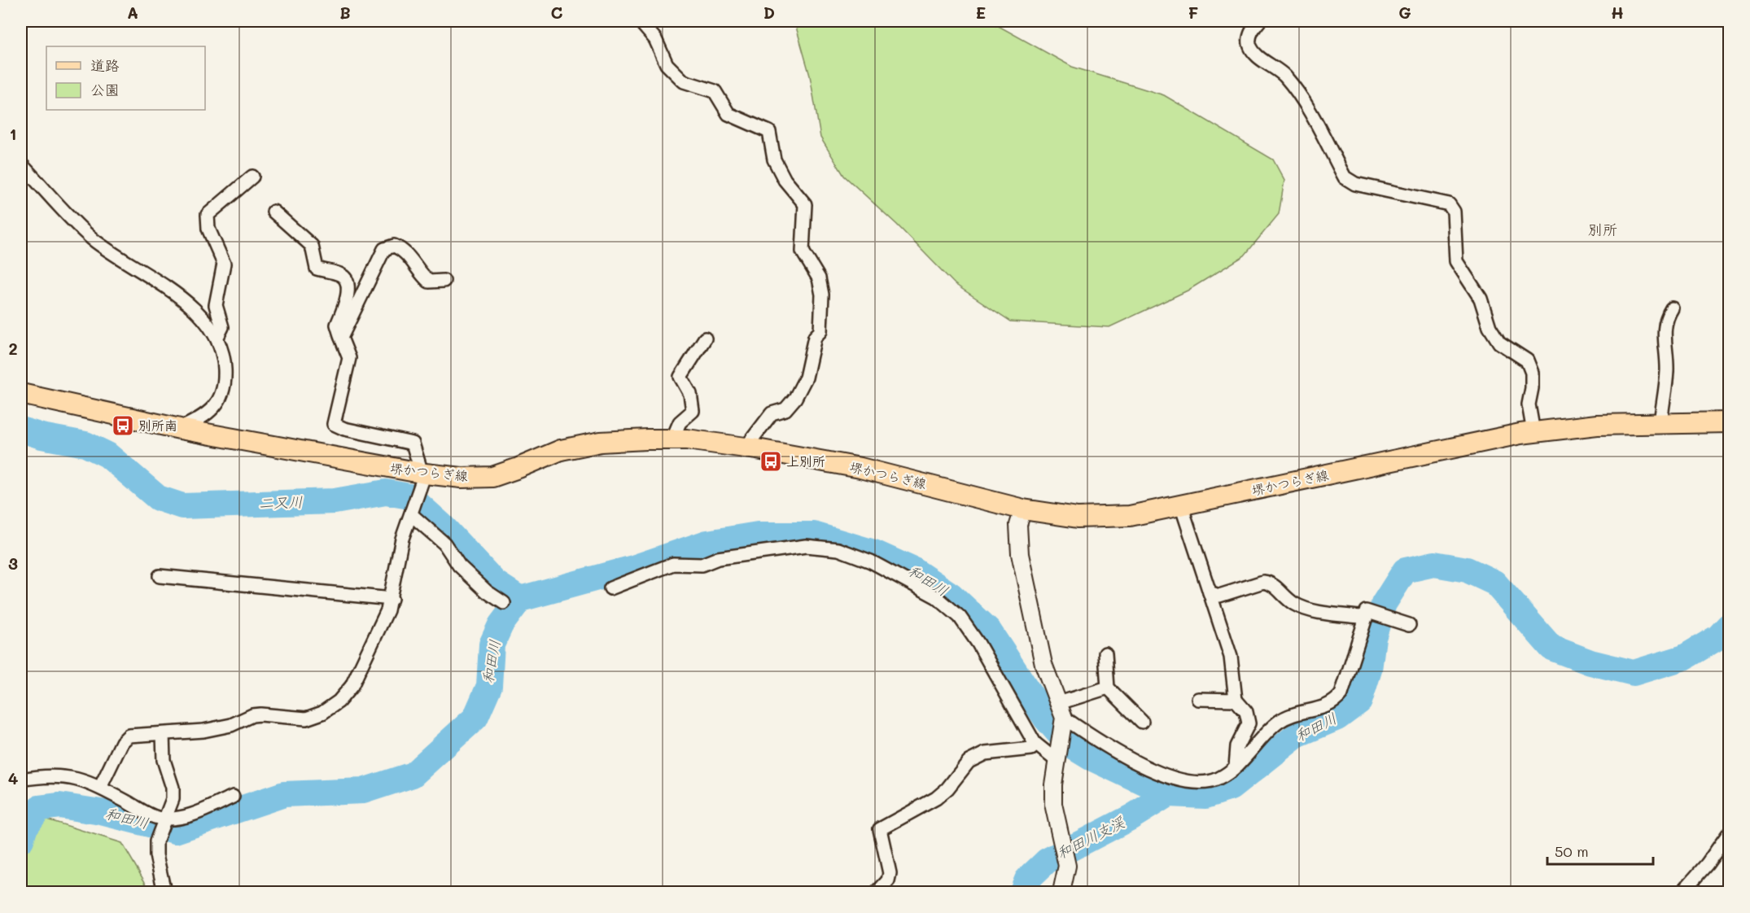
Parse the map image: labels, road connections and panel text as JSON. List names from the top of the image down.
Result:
{
  "streets": {
    "main road": ["堺かつらぎ線"]
  },
  "districts": ["別所"],
  "water": ["二又川", "和田川", "和田川支渓"],
  "places": {
    "bus stop": ["別所南", "上別所"]
  },
  "legend": ["道路", "公園"],
  "scale_bar": "50 m",
  "grid": {
    "columns": [
      "A",
      "B",
      "C",
      "D",
      "E",
      "F",
      "G",
      "H"
    ],
    "rows": [
      "1",
      "2",
      "3",
      "4"
    ]
  }
}
